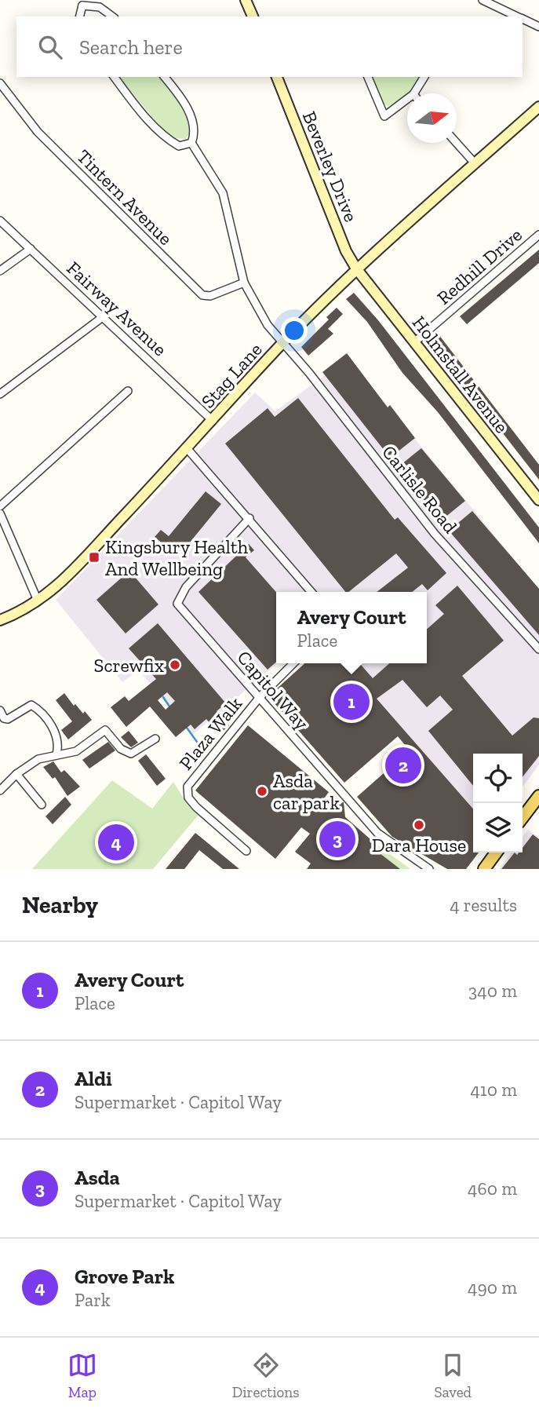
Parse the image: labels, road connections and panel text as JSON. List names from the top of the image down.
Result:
{
  "streets": {
    "street": [
      "Beverley Drive",
      "Tintern Avenue",
      "Redhill Drive",
      "Fairway Avenue",
      "Holmstall Avenue",
      "Stag Lane",
      "Carlisle Road",
      "Capitol Way",
      "Plaza Walk"
    ]
  },
  "crossings": [
    ["Beverley Drive", "Holmstall Avenue"],
    ["Beverley Drive", "Stag Lane"],
    ["Tintern Avenue", "Carlisle Road"],
    ["Redhill Drive", "Holmstall Avenue"],
    ["Fairway Avenue", "Stag Lane"],
    ["Holmstall Avenue", "Stag Lane"],
    ["Stag Lane", "Carlisle Road"],
    ["Capitol Way", "Plaza Walk"]
  ],
  "places": {
    "transit": ["Kingsbury Health And Wellbeing"],
    "other": ["Screwfix", "Asda car park", "Dara House"]
  },
  "north": "right",
  "page": {
    "search": "Search here",
    "popup": ["Avery Court", "Place"],
    "pins": [
      "1",
      "2",
      "3",
      "4"
    ],
    "heading": ["Nearby", "4 results"],
    "list": [
      {
        "mark": "1",
        "name": "Avery Court",
        "note": "Place",
        "value": "340 m"
      },
      {
        "mark": "2",
        "name": "Aldi",
        "note": "Supermarket · Capitol Way",
        "value": "410 m"
      },
      {
        "mark": "3",
        "name": "Asda",
        "note": "Supermarket · Capitol Way",
        "value": "460 m"
      },
      {
        "mark": "4",
        "name": "Grove Park",
        "note": "Park",
        "value": "490 m"
      }
    ],
    "nav": ["Map", "Directions", "Saved"]
  }
}
